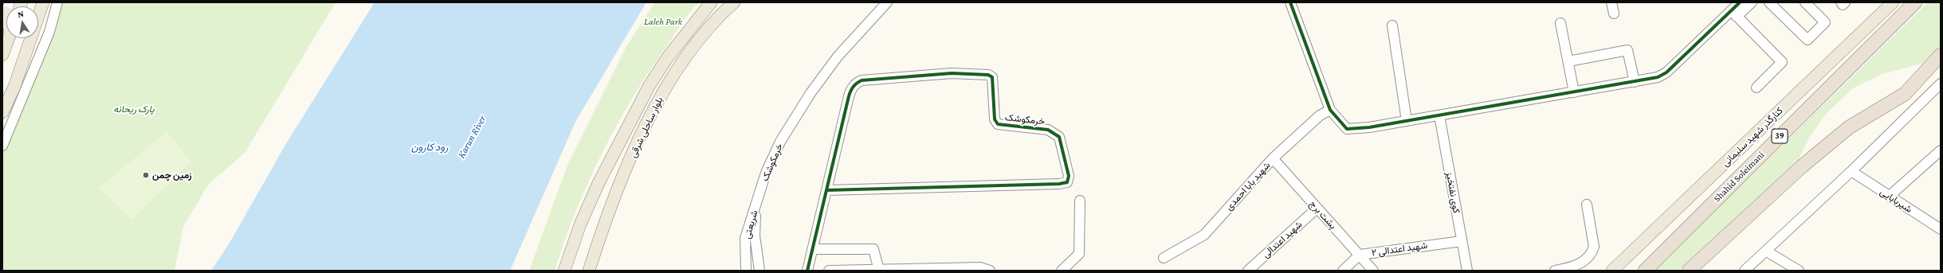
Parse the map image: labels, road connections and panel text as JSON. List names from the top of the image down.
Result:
{
  "streets": {
    "highway": ["39", "Shahid Soleimani"],
    "main road": ["بلوار ساحلی شرقی", "کنارگذر شهید سلیمانی"],
    "street": [
      "خرمکوشک",
      "شهید بابا احمدی",
      "کوی نفتخیز",
      "شیربابایی",
      "پشت برج",
      "شریعتی",
      "شهید اعتدالی",
      "شهید اعتدالی ۲"
    ]
  },
  "crossings": [
    ["خرمکوشک", "شریعتی"],
    ["شهید بابا احمدی", "پشت برج"],
    ["کوی نفتخیز", "شهید اعتدالی ۲"],
    ["پشت برج", "شهید اعتدالی"],
    ["پشت برج", "شهید اعتدالی ۲"]
  ],
  "water": ["Karun River", "رود کارون"],
  "parks": ["Laleh Park", "پارک ریحانه"],
  "places": ["زمین چمن"],
  "north": "top"
}
